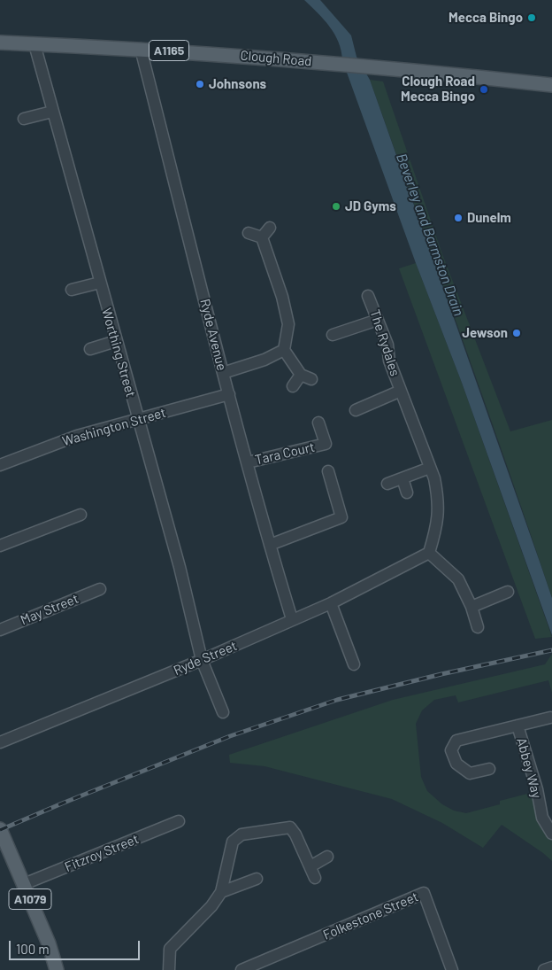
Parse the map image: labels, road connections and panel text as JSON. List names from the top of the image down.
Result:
{
  "streets": {
    "main road": ["A1165", "Clough Road", "A1079"],
    "street": [
      "Ryde Avenue",
      "The Rydales",
      "Worthing Street",
      "Washington Street",
      "Tara Court",
      "May Street",
      "Ryde Street",
      "Abbey Way",
      "Fitzroy Street",
      "Folkestone Street"
    ]
  },
  "crossings": [
    ["Clough Road", "Ryde Avenue"],
    ["Clough Road", "Worthing Street"],
    ["Ryde Avenue", "Washington Street"],
    ["Ryde Avenue", "Tara Court"],
    ["Ryde Avenue", "Ryde Street"],
    ["The Rydales", "Ryde Street"],
    ["Worthing Street", "Washington Street"],
    ["Worthing Street", "Ryde Street"],
    ["Fitzroy Street", "A1079"]
  ],
  "water": ["Beverley and Barmston Drain"],
  "places": [
    "Mecca Bingo",
    "Johnsons",
    "Clough Road Mecca Bingo",
    "JD Gyms",
    "Dunelm",
    "Jewson"
  ],
  "scale_bar": "100 m"
}
